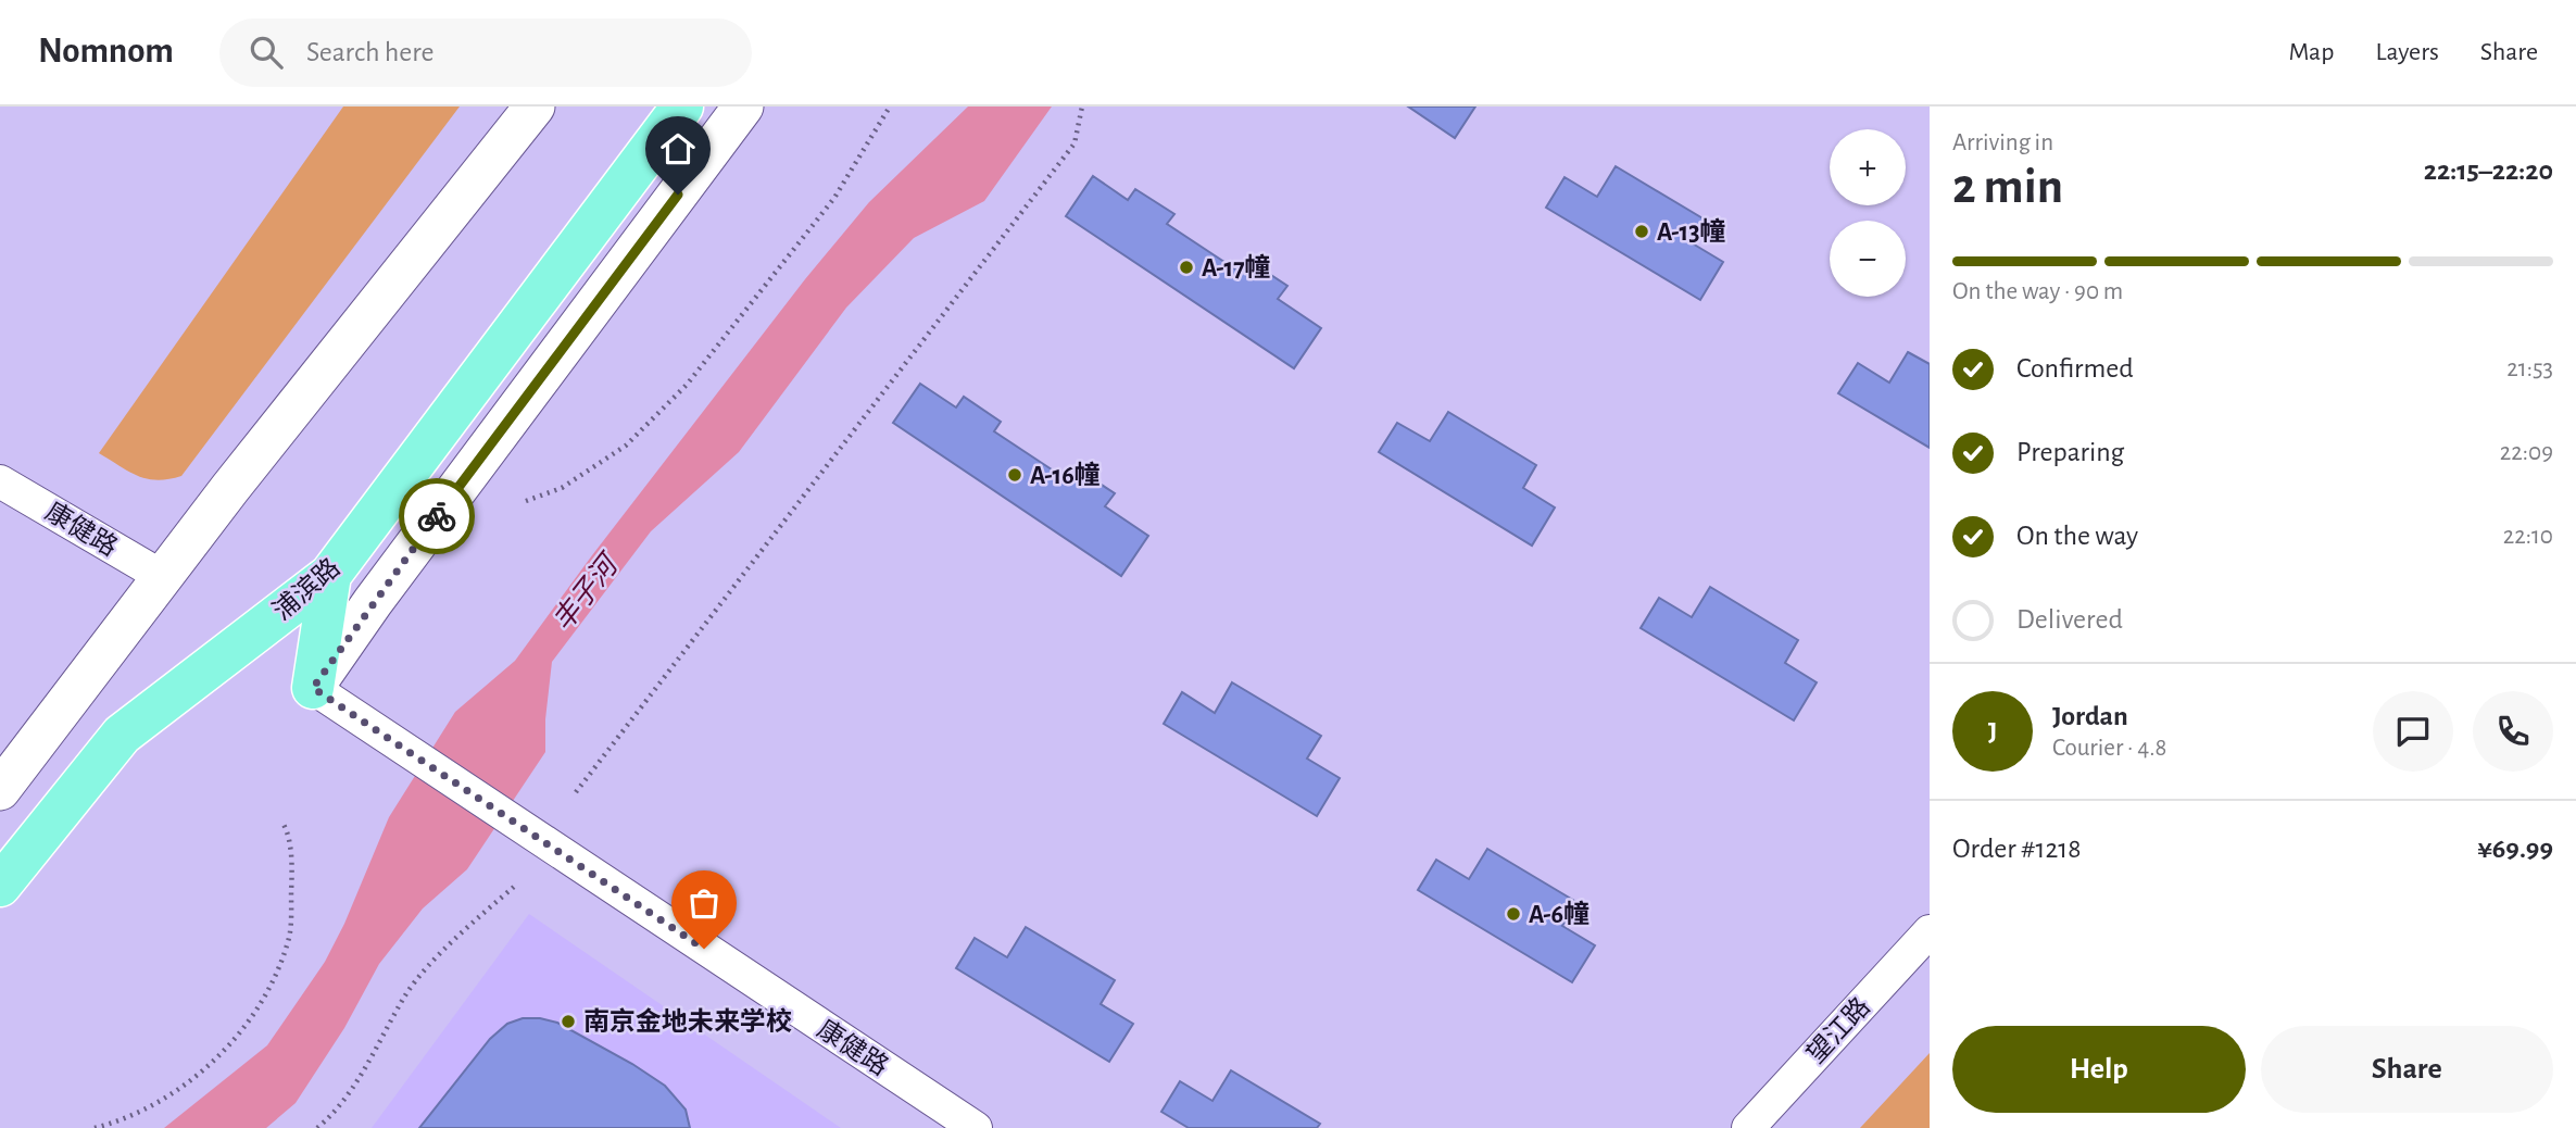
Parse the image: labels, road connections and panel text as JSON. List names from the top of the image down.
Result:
{
  "streets": {
    "main road": ["浦滨路"],
    "street": ["康健路", "望江路"]
  },
  "crossings": [
    ["康健路", "浦滨路"]
  ],
  "water": ["丰子河"],
  "places": [
    "A-13幢",
    "A-17幢",
    "A-16幢",
    "A-6幢",
    "南京金地未来学校"
  ],
  "page": {
    "header": "Nomnom",
    "search": "Search here",
    "nav": ["Map", "Layers", "Share"],
    "heading": ["2 min", "Arriving in", "22:15–22:20"],
    "panel": [
      "Jordan",
      "Courier · 4.8",
      "Order #1218",
      "¥69.99"
    ],
    "map_buttons": ["+", "−"],
    "bar": "On the way · 90 m",
    "list": [
      ["Confirmed", "21:53"],
      ["Preparing", "22:09"],
      ["On the way", "22:10"],
      "Delivered"
    ],
    "round": "J",
    "buttons": ["Help", "Share"]
  }
}
